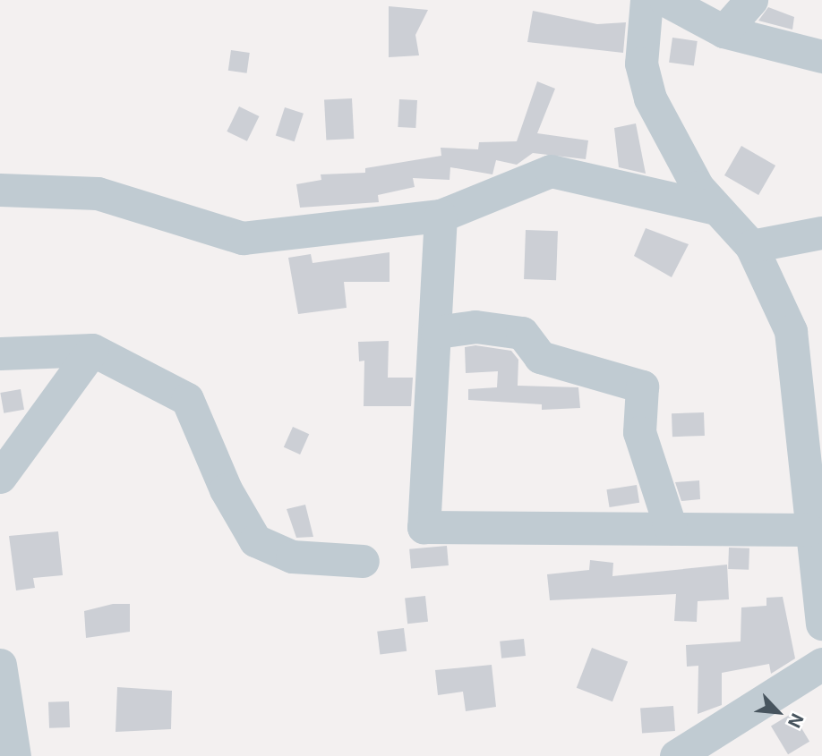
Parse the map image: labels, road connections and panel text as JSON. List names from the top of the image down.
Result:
{
  "north": "bottom right"
}
